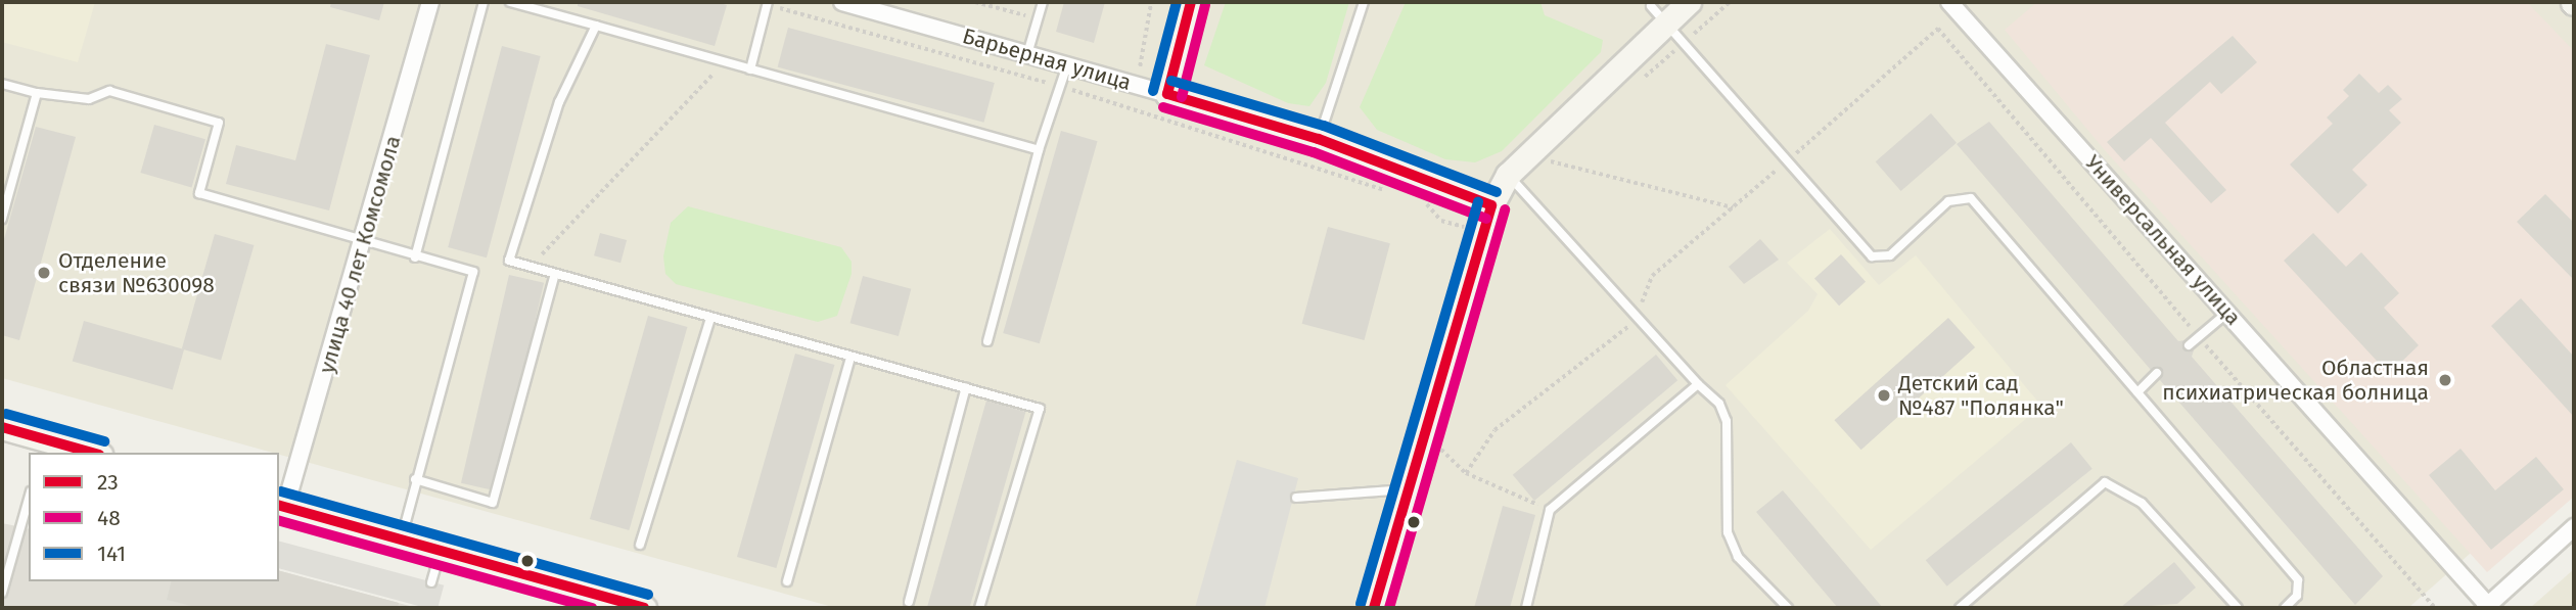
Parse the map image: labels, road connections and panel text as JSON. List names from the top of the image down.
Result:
{
  "streets": {
    "main road": ["Барьерная улица"],
    "street": ["Универсальная улица", "улица 40 лет Комсомола"]
  },
  "places": ["Отделение связи №630098", "Областная психиатрическая болница", "Детский сад №487 \"Полянка\""],
  "lines": ["transit line 23", "transit line 141", "transit line 48"],
  "legend": ["23", "48", "141"]
}
